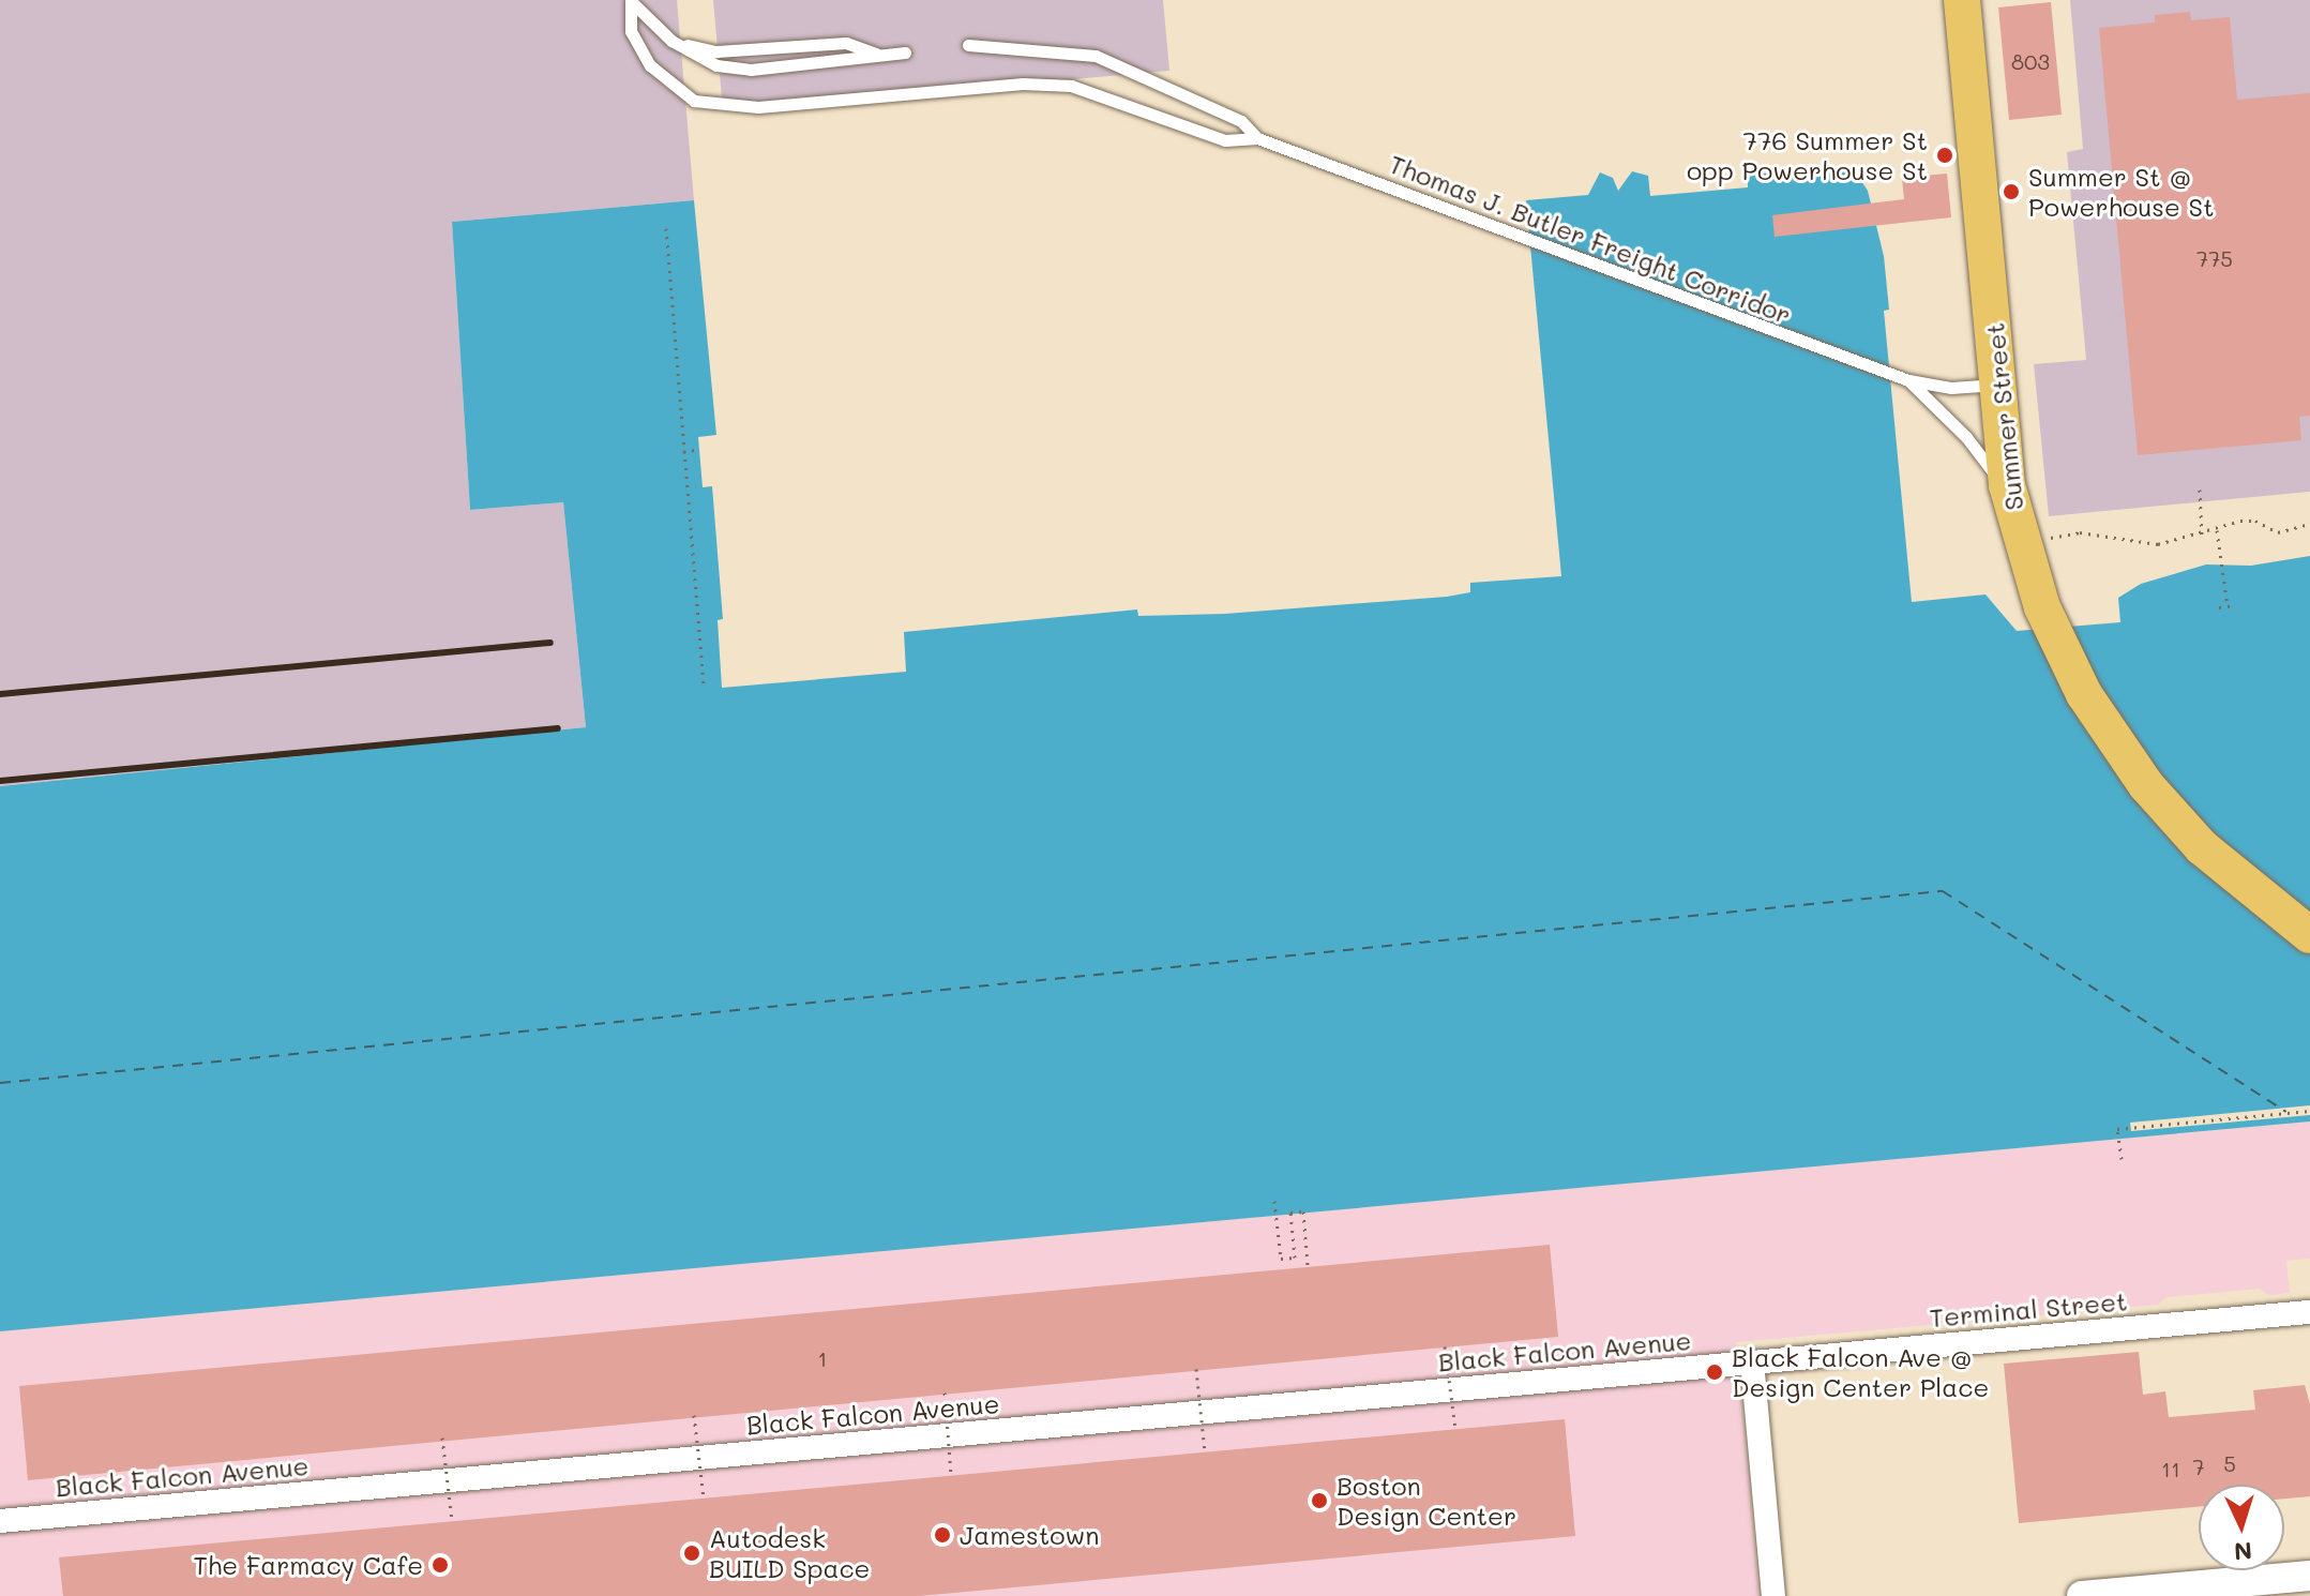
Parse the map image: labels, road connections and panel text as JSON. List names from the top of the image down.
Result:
{
  "streets": {
    "main road": ["Summer Street"],
    "street": ["Terminal Street", "Black Falcon Avenue"],
    "lane": ["Thomas J. Butler Freight Corridor"]
  },
  "crossings": [
    ["Thomas J. Butler Freight Corridor", "Summer Street"],
    ["Terminal Street", "Black Falcon Avenue"]
  ],
  "places": [
    "776 Summer St opp Powerhouse St",
    "Summer St @ Powerhouse St",
    "Black Falcon Ave @ Design Center Place",
    "Boston Design Center",
    "Jamestown",
    "Autodesk BUILD Space",
    "The Farmacy Cafe"
  ],
  "house_numbers": [
    "803",
    "775",
    "1",
    "5",
    "7",
    "11"
  ],
  "north": "bottom"
}
